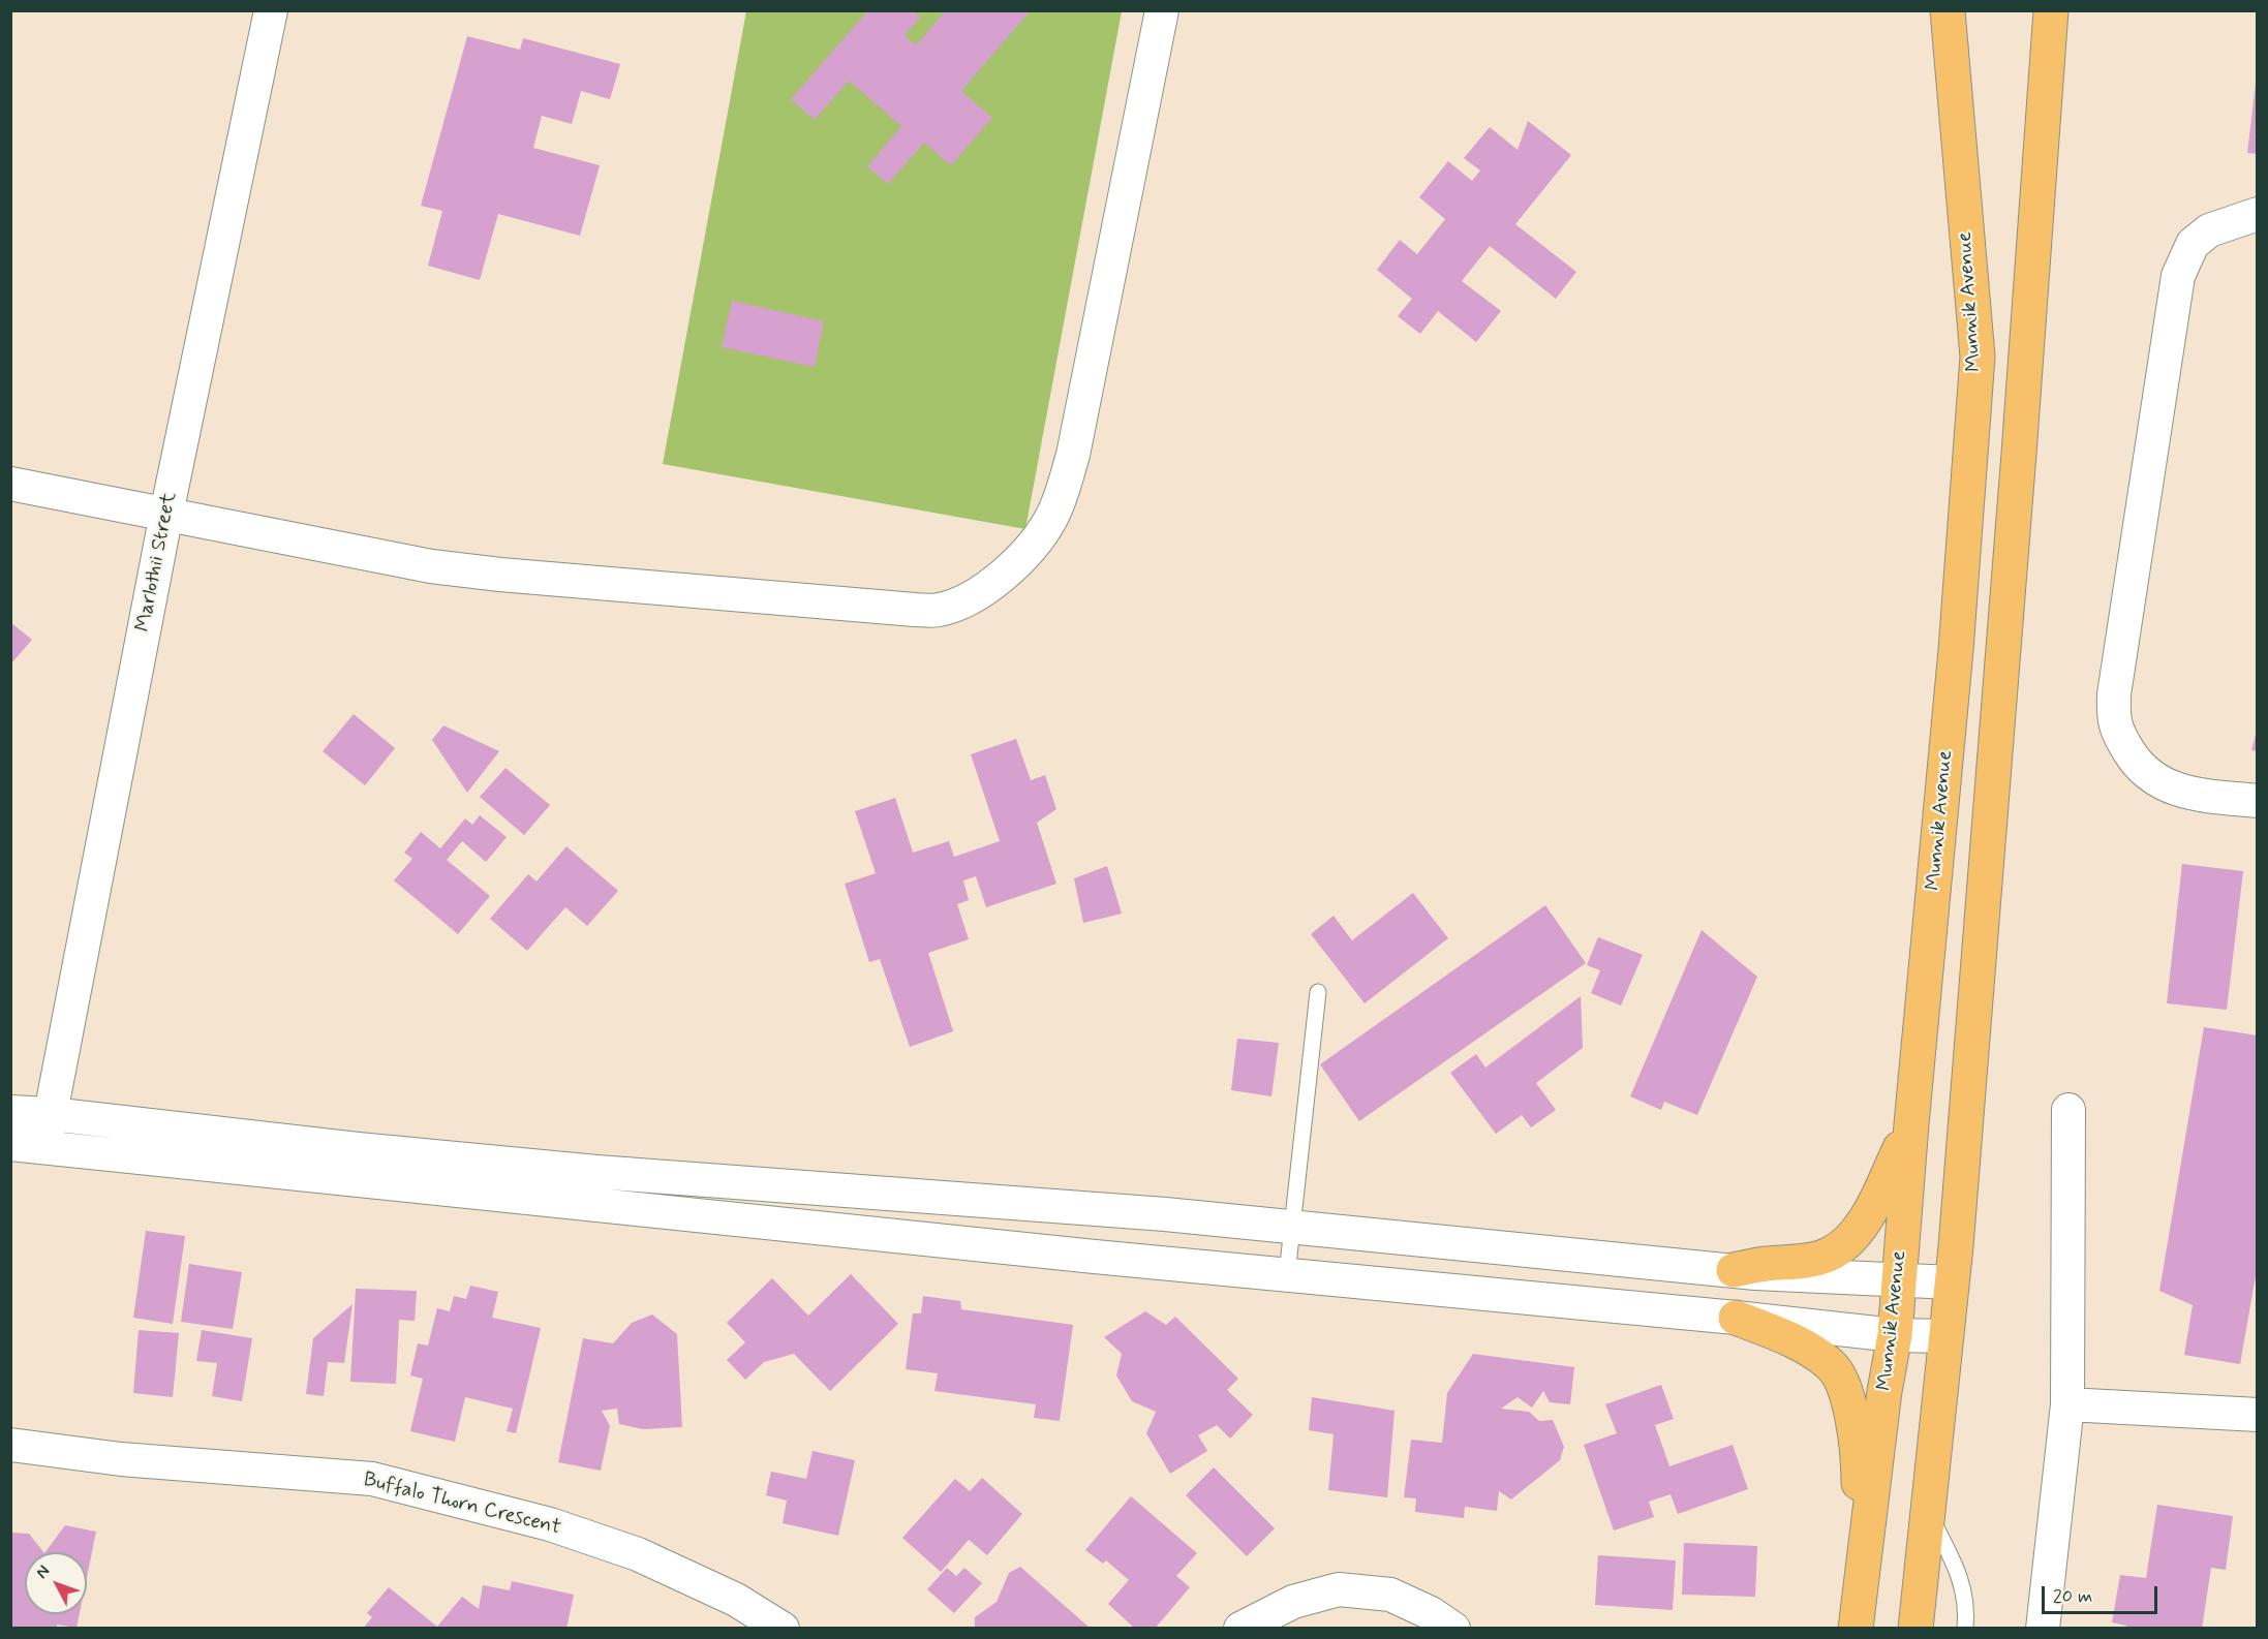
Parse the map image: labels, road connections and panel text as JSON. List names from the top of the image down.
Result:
{
  "streets": {
    "main road": ["Munnik Avenue"],
    "street": ["Marlothii Street", "Buffalo Thorn Crescent"]
  },
  "scale_bar": "20 m",
  "north": "top left"
}
